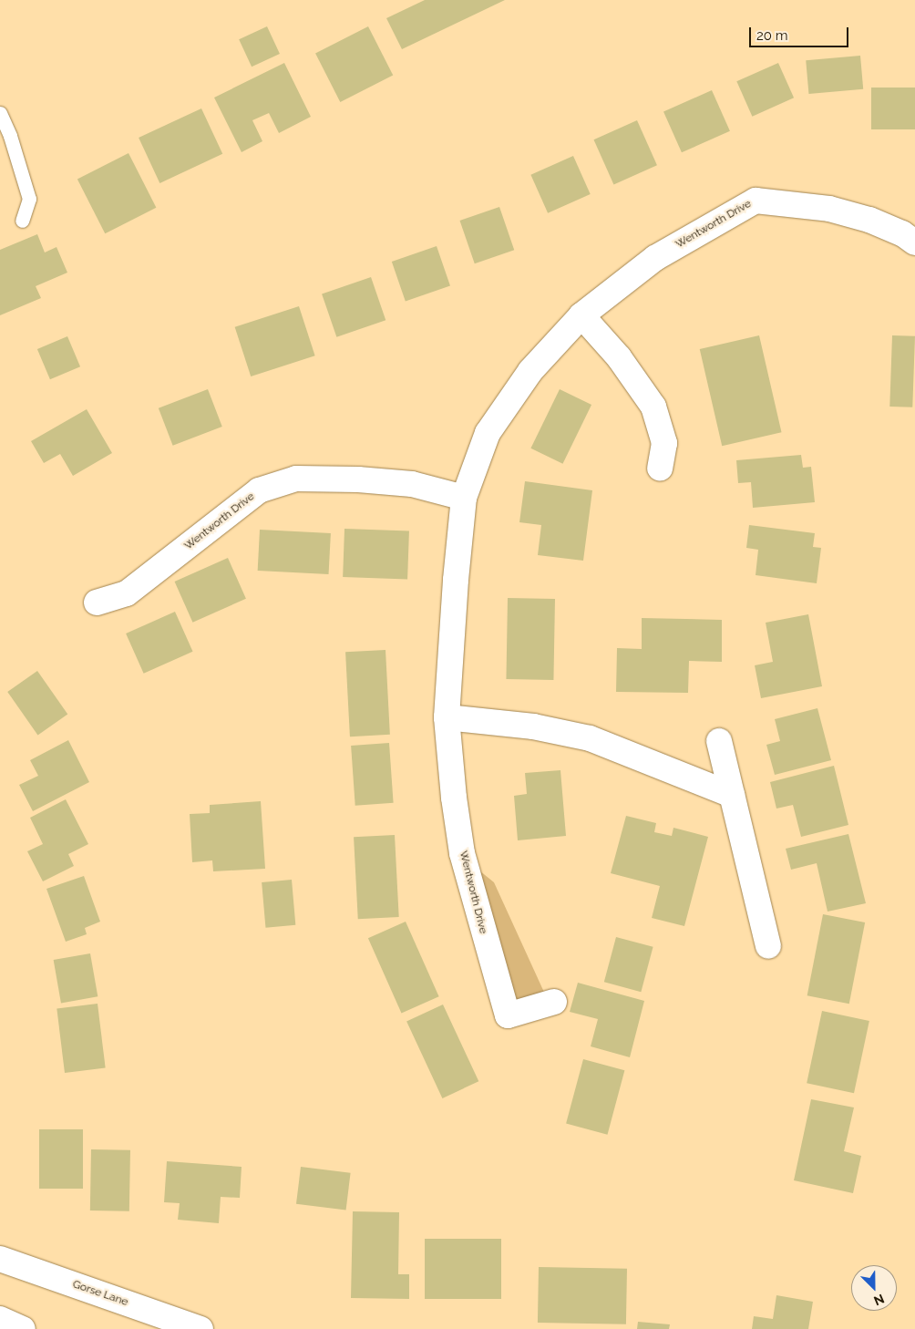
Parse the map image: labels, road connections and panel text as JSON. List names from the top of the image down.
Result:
{
  "streets": {
    "street": ["Wentworth Drive", "Gorse Lane"]
  },
  "scale_bar": "20 m",
  "north": "bottom right"
}
